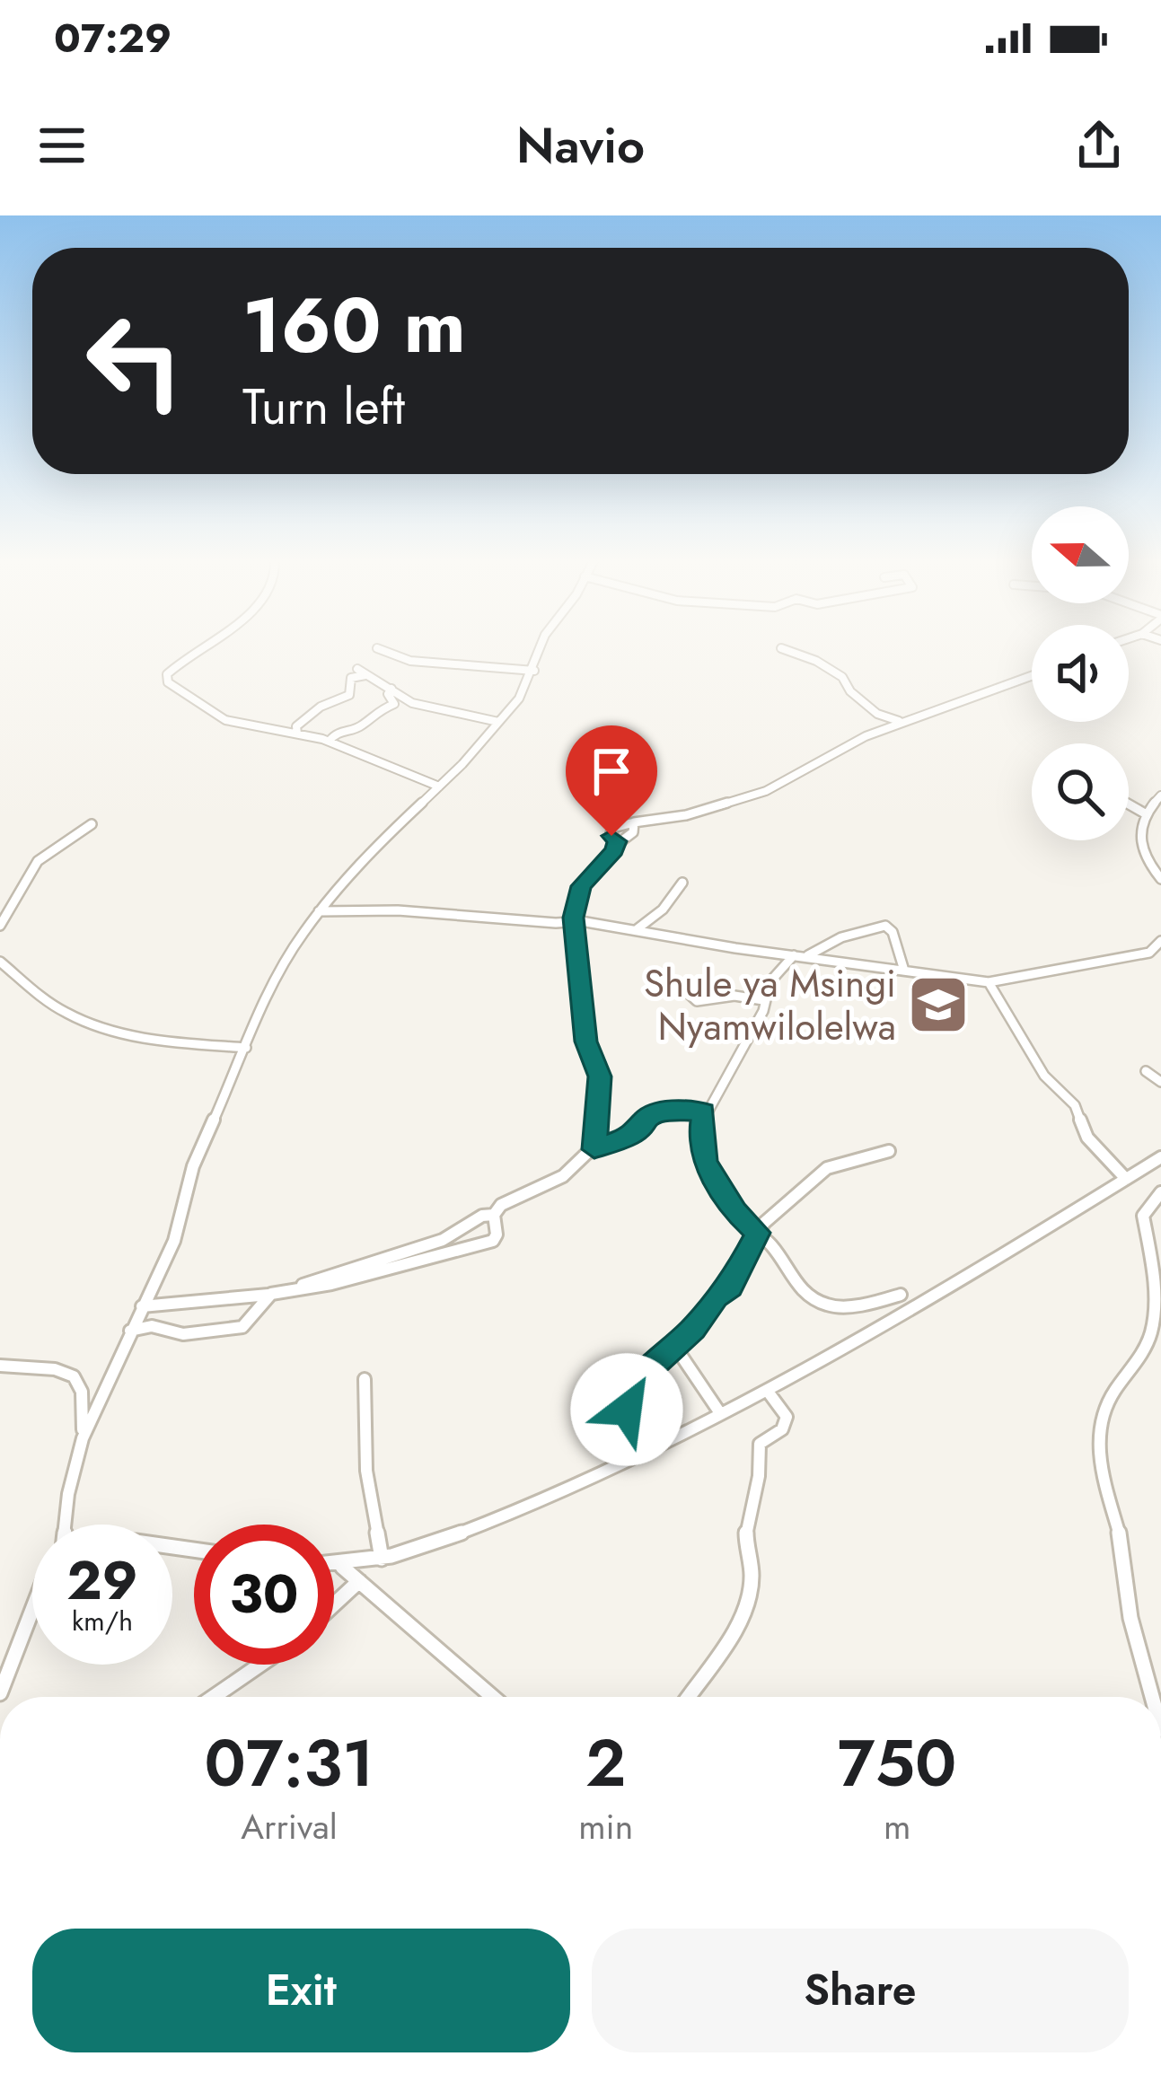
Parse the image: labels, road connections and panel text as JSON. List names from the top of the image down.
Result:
{
  "places": {
    "school or university": ["Shule ya Msingi Nyamwilolelwa"]
  },
  "north": "left",
  "page": {
    "status": "07:29",
    "header": "Navio",
    "turn": ["160 m", "Turn left"],
    "speed": "29 km/h",
    "limit": "30",
    "eta": [
      "07:31",
      "Arrival",
      "2",
      "min",
      "750",
      "m"
    ],
    "buttons": ["Exit", "Share"]
  }
}
